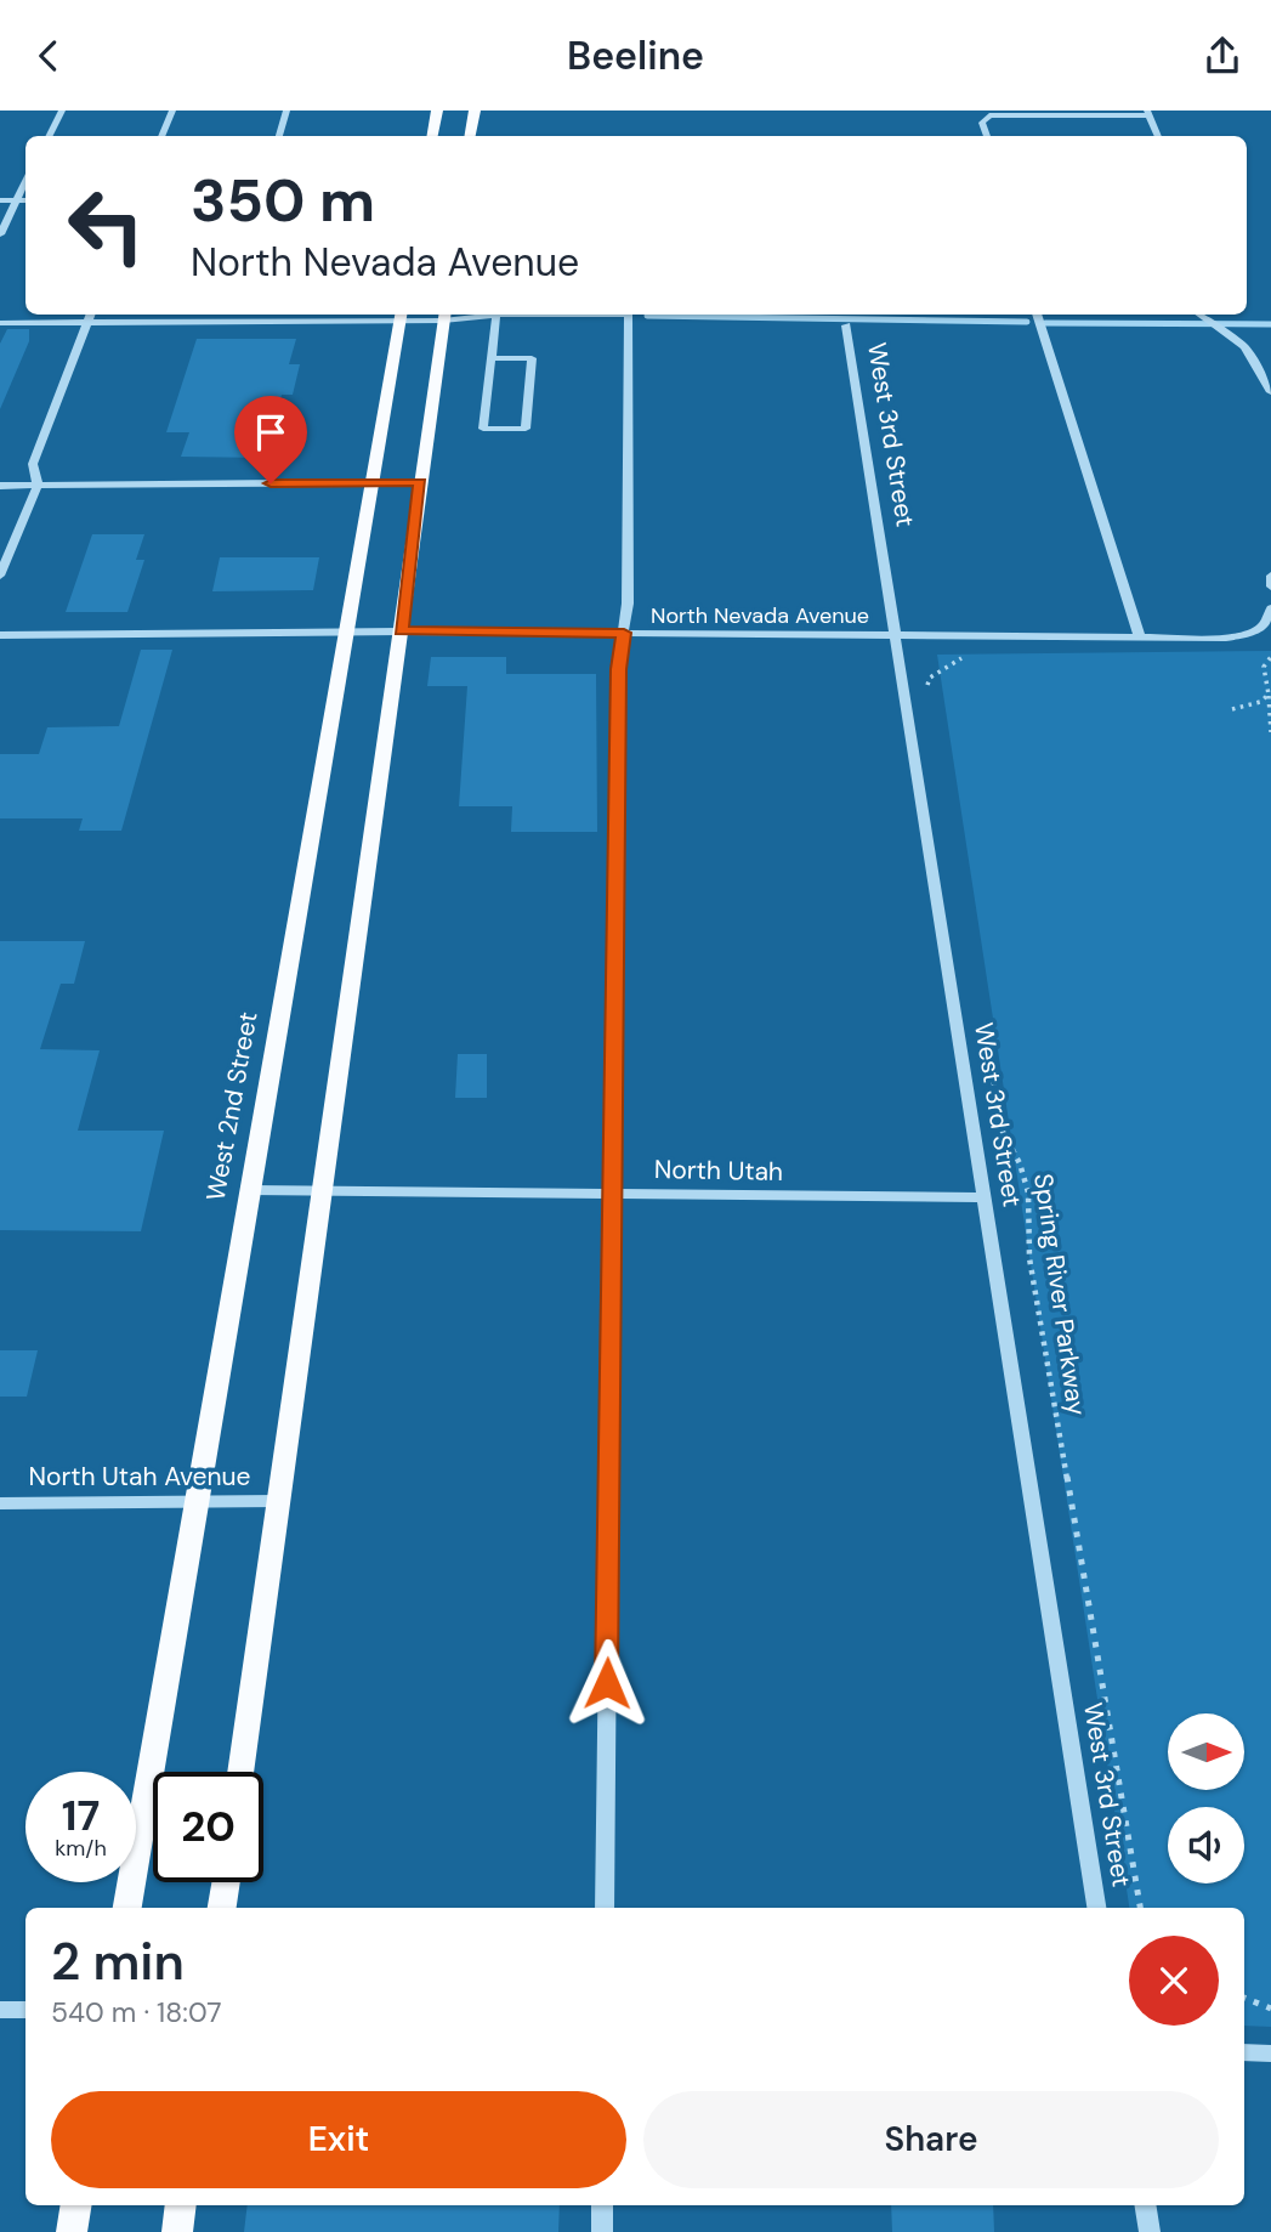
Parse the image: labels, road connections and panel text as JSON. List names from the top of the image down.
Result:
{
  "streets": {
    "main road": ["West 2nd Street"],
    "street": [
      "West 3rd Street",
      "North Nevada Avenue",
      "North Utah",
      "North Utah Avenue"
    ],
    "path": ["Spring River Parkway"]
  },
  "crossings": [
    ["West 3rd Street", "North Nevada Avenue"],
    ["West 3rd Street", "North Utah"],
    ["North Nevada Avenue", "West 2nd Street"],
    ["West 2nd Street", "North Utah"],
    ["West 2nd Street", "North Utah Avenue"]
  ],
  "north": "right",
  "page": {
    "header": "Beeline",
    "turn": ["350 m", "North Nevada Avenue"],
    "speed": "17 km/h",
    "limit": "20",
    "heading": ["2 min", "540 m · 18:07"],
    "buttons": ["Exit", "Share"]
  }
}
